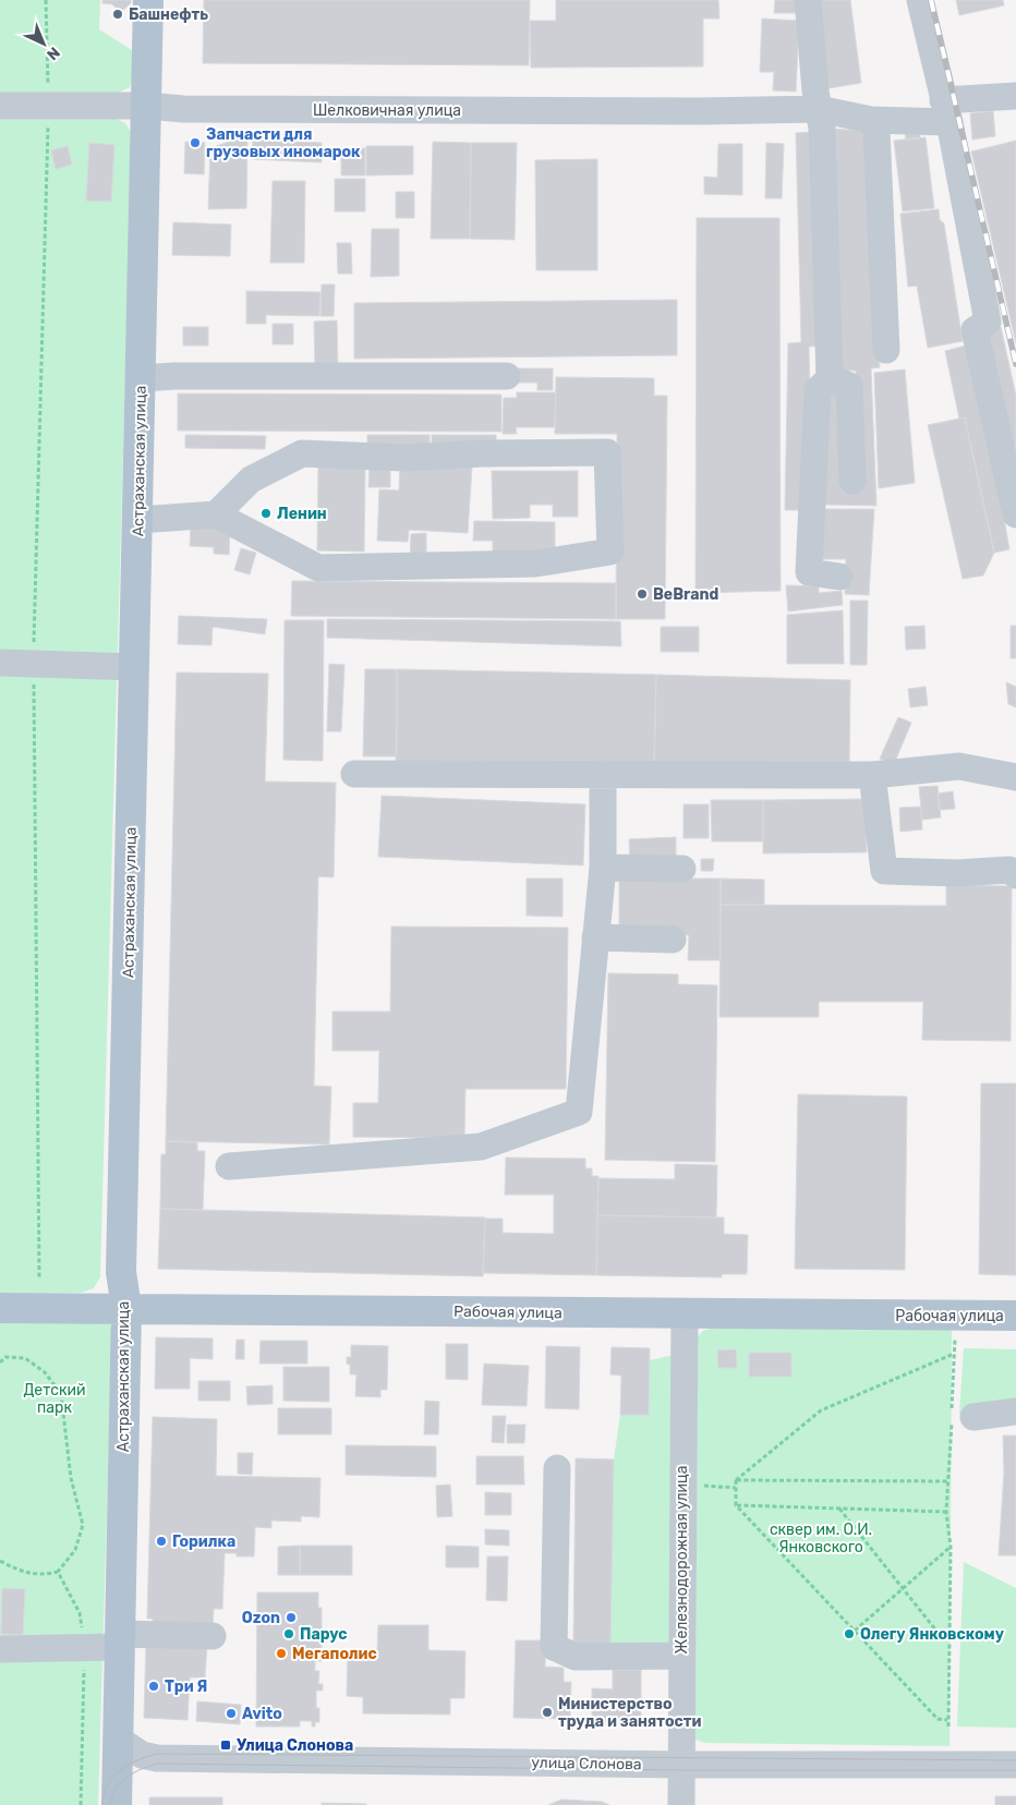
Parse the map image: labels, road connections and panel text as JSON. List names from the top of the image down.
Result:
{
  "streets": {
    "main road": ["Астраханская улица", "Рабочая улица"],
    "street": ["Шелковичная улица", "Железнодорожная улица", "улица Слонова"]
  },
  "crossings": [
    ["Шелковичная улица", "Астраханская улица"],
    ["Астраханская улица", "Рабочая улица"],
    ["Астраханская улица", "улица Слонова"],
    ["Рабочая улица", "Железнодорожная улица"],
    ["Железнодорожная улица", "улица Слонова"]
  ],
  "parks": ["Детский парк", "сквер им. О.И. Янковского"],
  "places": {
    "other": [
      "Башнефть",
      "Запчасти для грузовых иномарок",
      "Ленин",
      "BeBrand",
      "Горилка",
      "Ozon",
      "Парус",
      "Олегу Янковскому",
      "Мегаполис",
      "Три Я",
      "Министерство труда и занятости",
      "Avito"
    ],
    "transit": ["Улица Слонова"]
  },
  "north": "bottom right"
}
